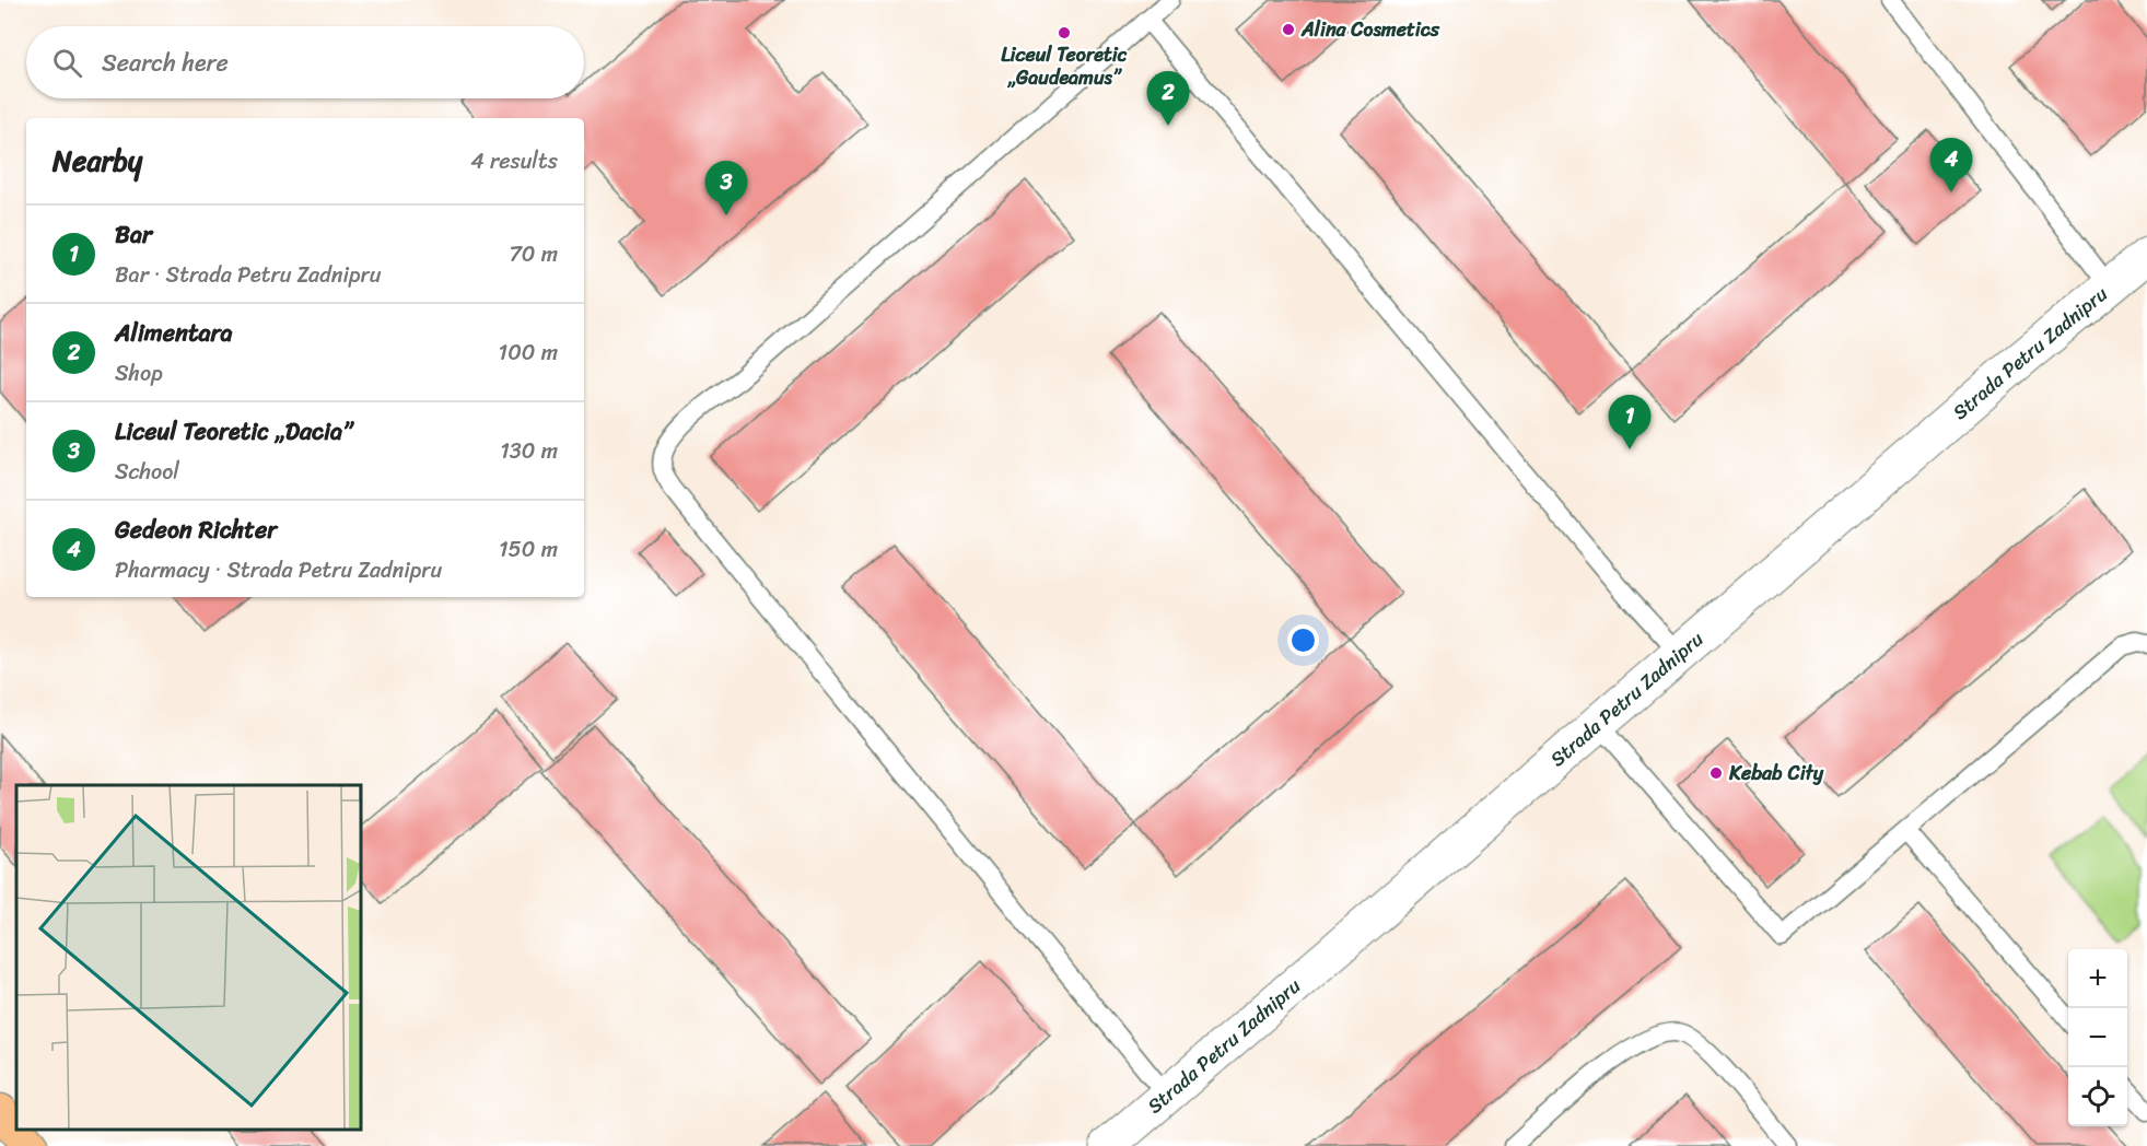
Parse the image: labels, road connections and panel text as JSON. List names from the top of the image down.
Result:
{
  "streets": {
    "street": ["Strada Petru Zadnipru"]
  },
  "places": ["Alina Cosmetics", "Liceul Teoretic „Gaudeamus”", "Kebab City"],
  "page": {
    "search": "Search here",
    "pins": [
      "2",
      "4",
      "3",
      "1"
    ],
    "heading": ["Nearby", "4 results"],
    "list": [
      {
        "mark": "1",
        "name": "Bar",
        "note": "Bar · Strada Petru Zadnipru",
        "value": "70 m"
      },
      {
        "mark": "2",
        "name": "Alimentara",
        "note": "Shop",
        "value": "100 m"
      },
      {
        "mark": "3",
        "name": "Liceul Teoretic „Dacia”",
        "note": "School",
        "value": "130 m"
      },
      {
        "mark": "4",
        "name": "Gedeon Richter",
        "note": "Pharmacy · Strada Petru Zadnipru",
        "value": "150 m"
      }
    ],
    "map_buttons": ["+", "−"]
  }
}
